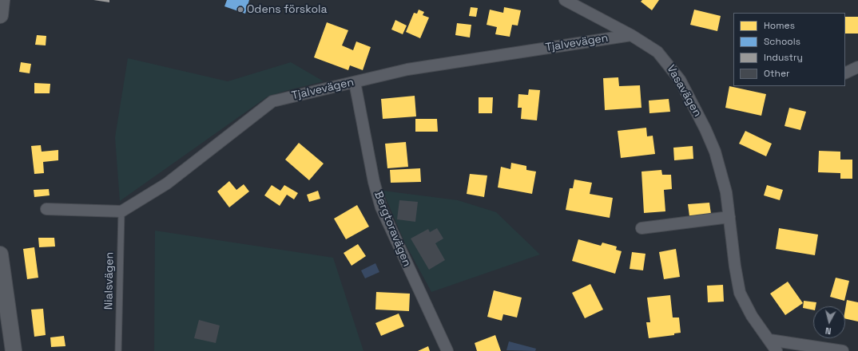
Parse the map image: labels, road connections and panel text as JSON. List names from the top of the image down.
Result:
{
  "streets": {
    "street": ["Tjalvevägen", "Vasavägen", "Bergtoravägen"],
    "lane": ["Nialsvägen"]
  },
  "crossings": [
    ["Tjalvevägen", "Vasavägen"],
    ["Tjalvevägen", "Bergtoravägen"],
    ["Tjalvevägen", "Nialsvägen"]
  ],
  "places": ["Odens förskola"],
  "legend": [
    "Homes",
    "Schools",
    "Industry",
    "Other"
  ],
  "north": "bottom"
}
